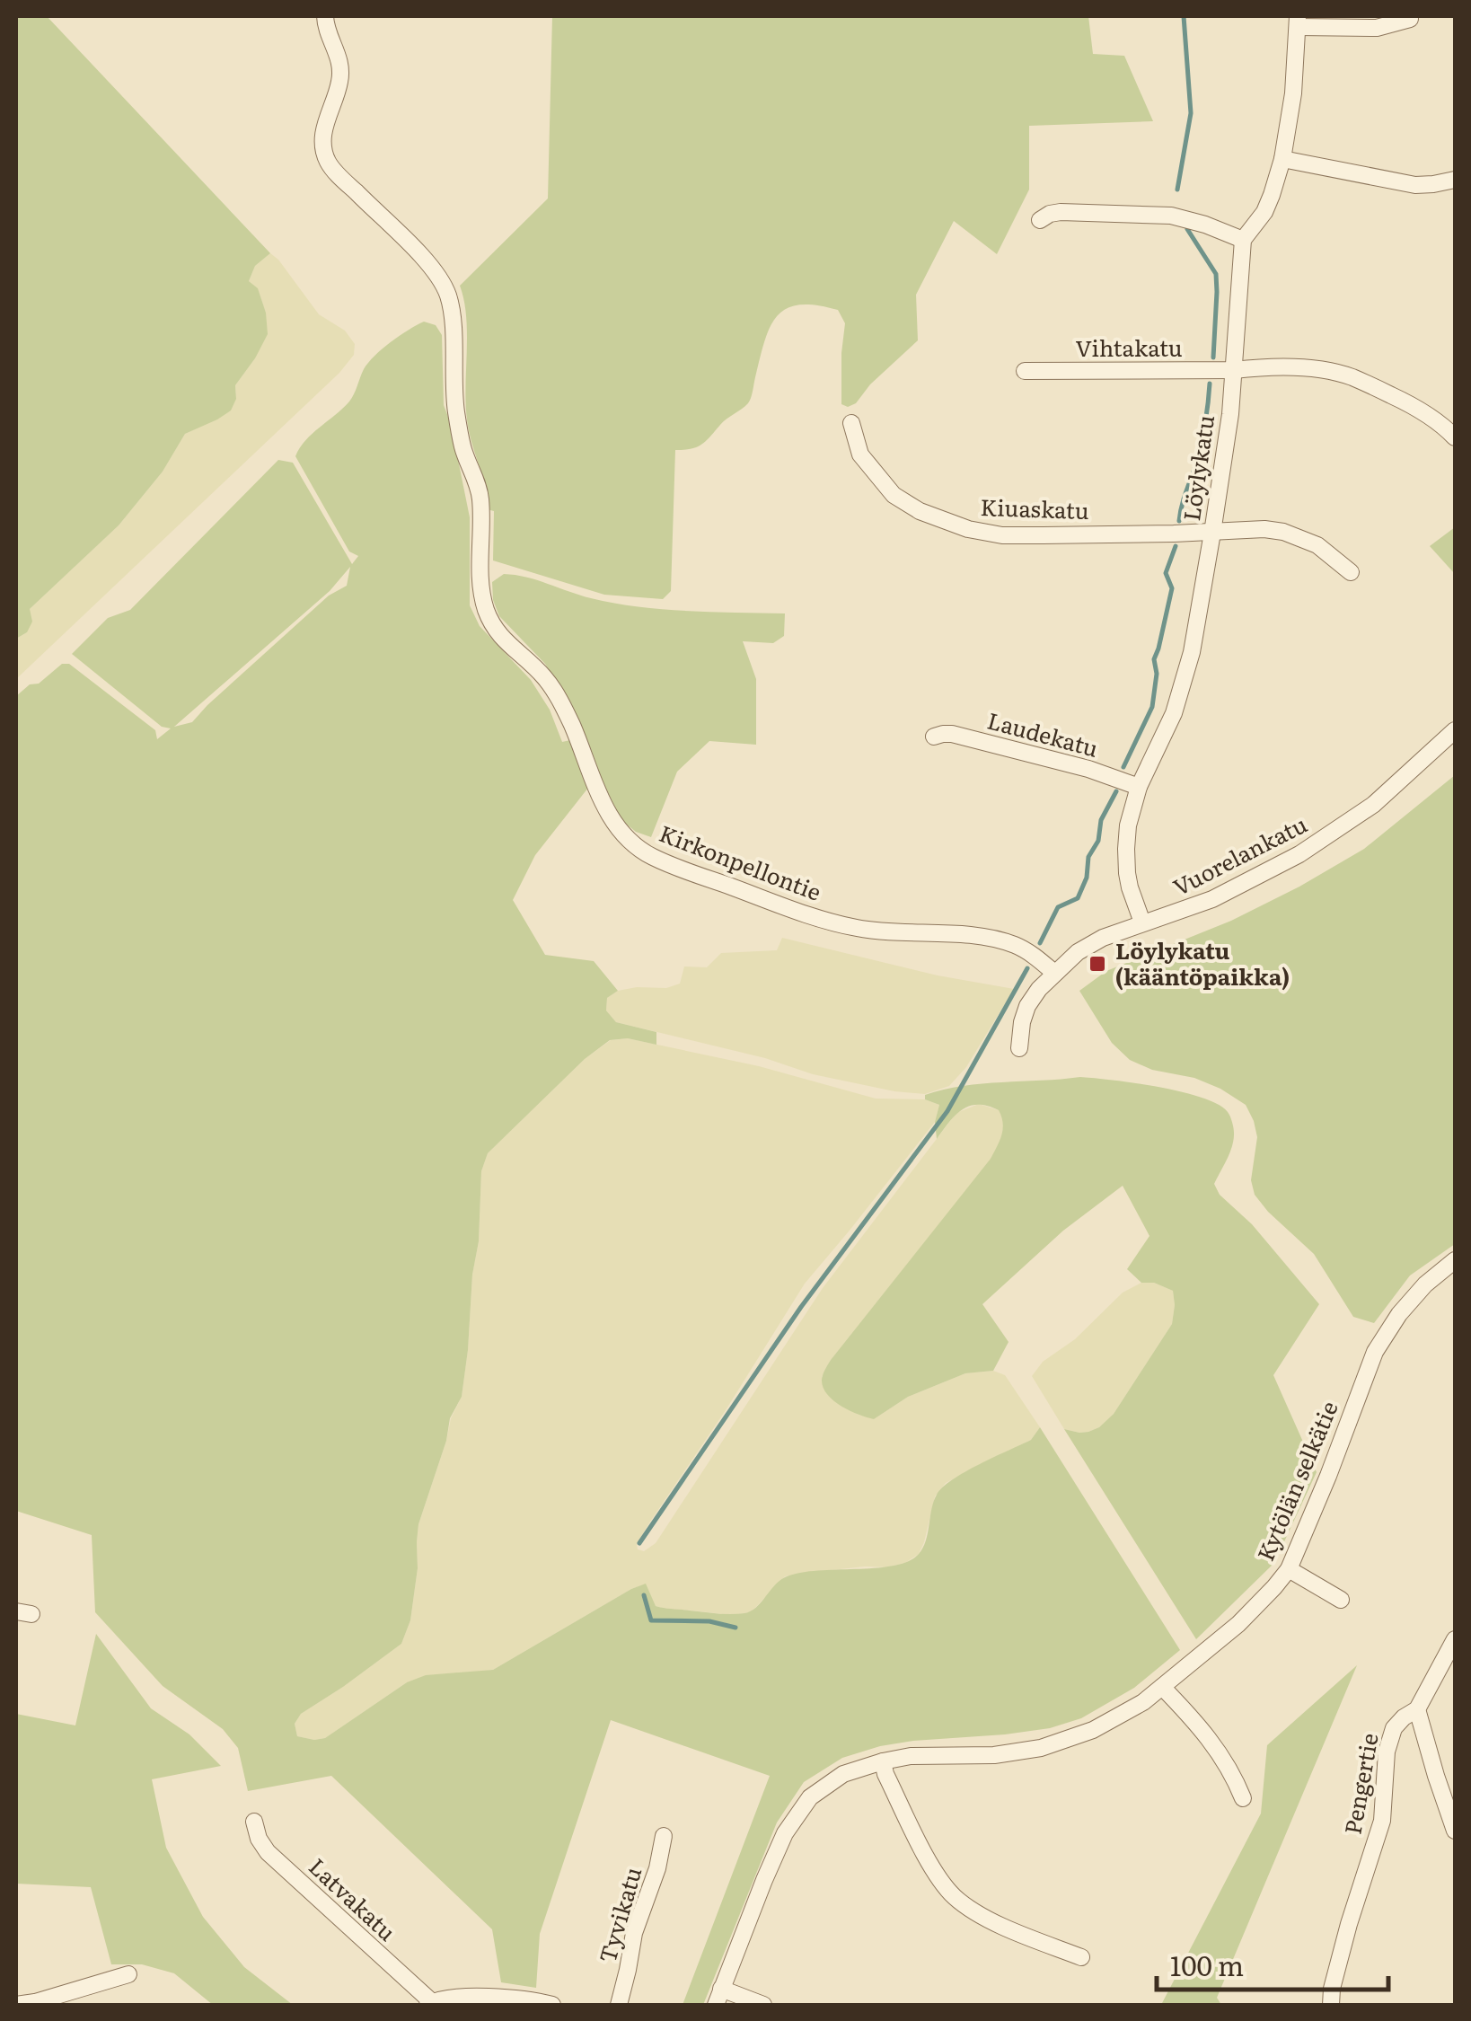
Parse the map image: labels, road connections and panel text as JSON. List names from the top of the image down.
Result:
{
  "streets": {
    "street": [
      "Vihtakatu",
      "Löylykatu",
      "Kiuaskatu",
      "Laudekatu",
      "Vuorelankatu",
      "Kirkonpellontie",
      "Kytölän selkätie",
      "Pengertie",
      "Latvakatu",
      "Tyvikatu"
    ]
  },
  "crossings": [
    ["Vihtakatu", "Löylykatu"],
    ["Löylykatu", "Kiuaskatu"],
    ["Löylykatu", "Laudekatu"],
    ["Löylykatu", "Vuorelankatu"],
    ["Vuorelankatu", "Kirkonpellontie"]
  ],
  "places": {
    "transit": ["Löylykatu (kääntöpaikka)"]
  },
  "scale_bar": "100 m"
}
